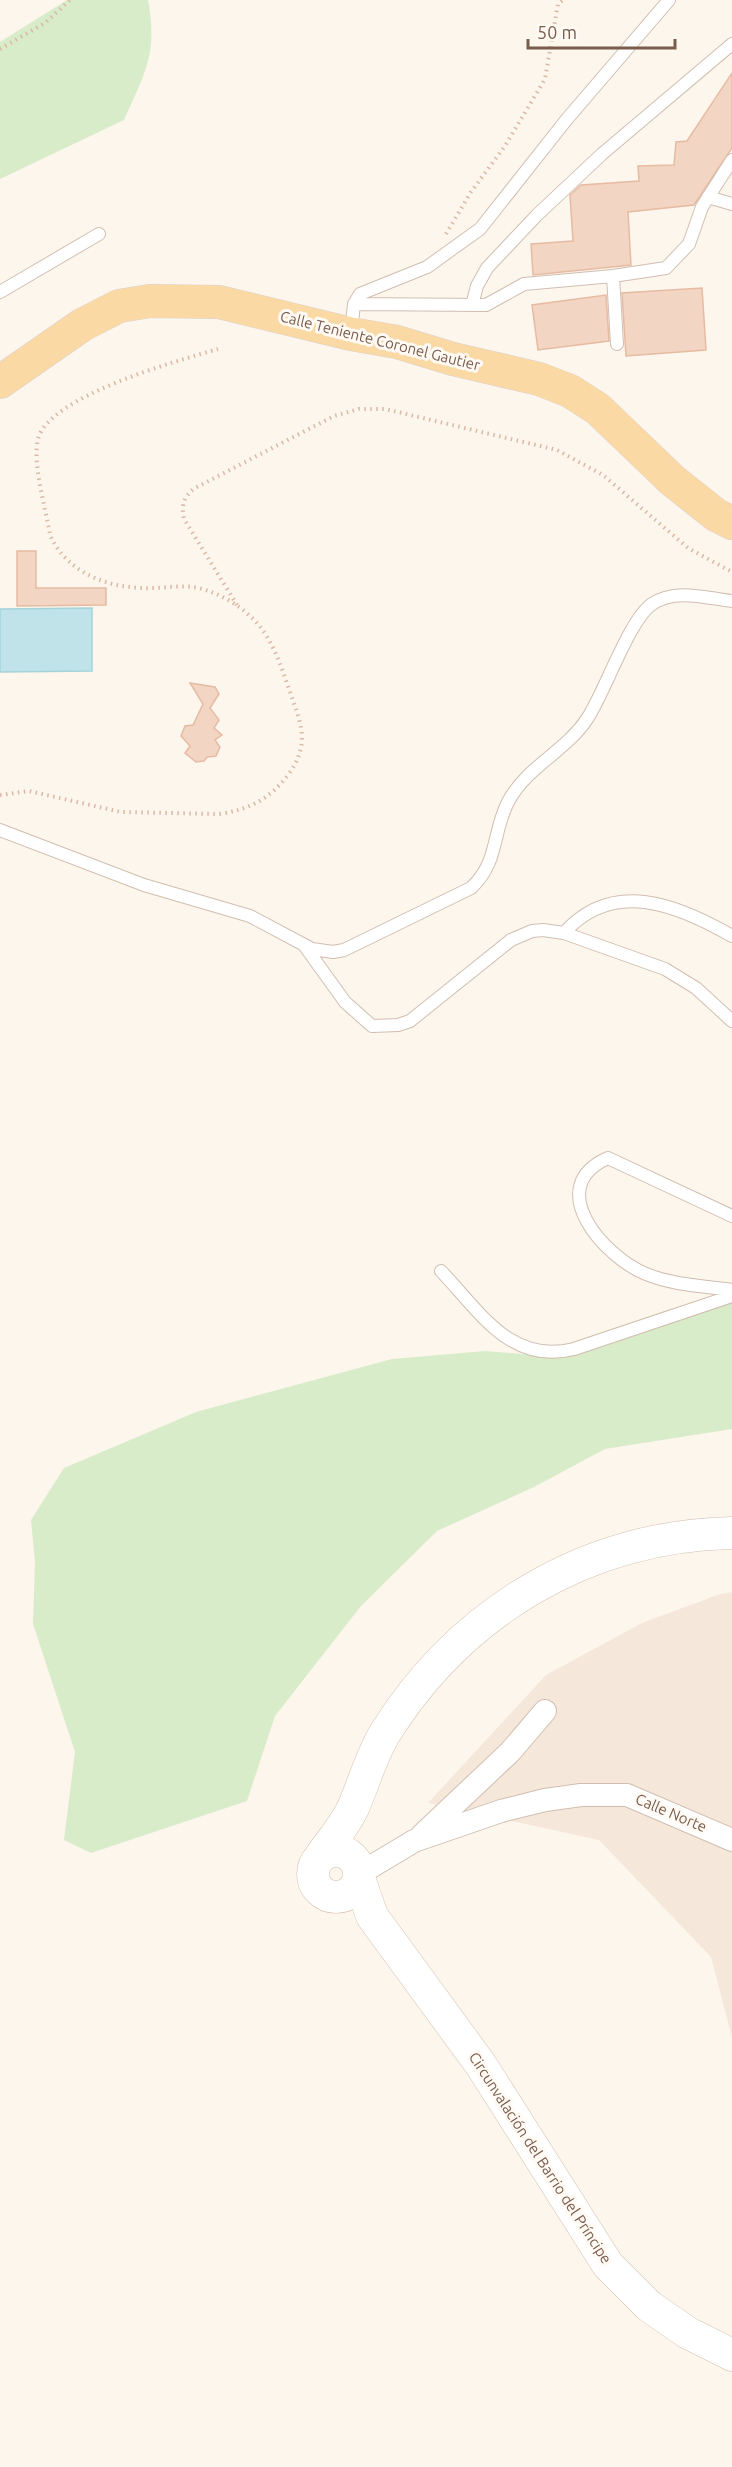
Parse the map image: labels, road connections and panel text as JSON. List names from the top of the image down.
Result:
{
  "streets": {
    "main road": ["Calle Teniente Coronel Gautier"],
    "street": ["Calle Norte", "Circunvalación del Barrio del Príncipe"]
  },
  "scale_bar": "50 m"
}
